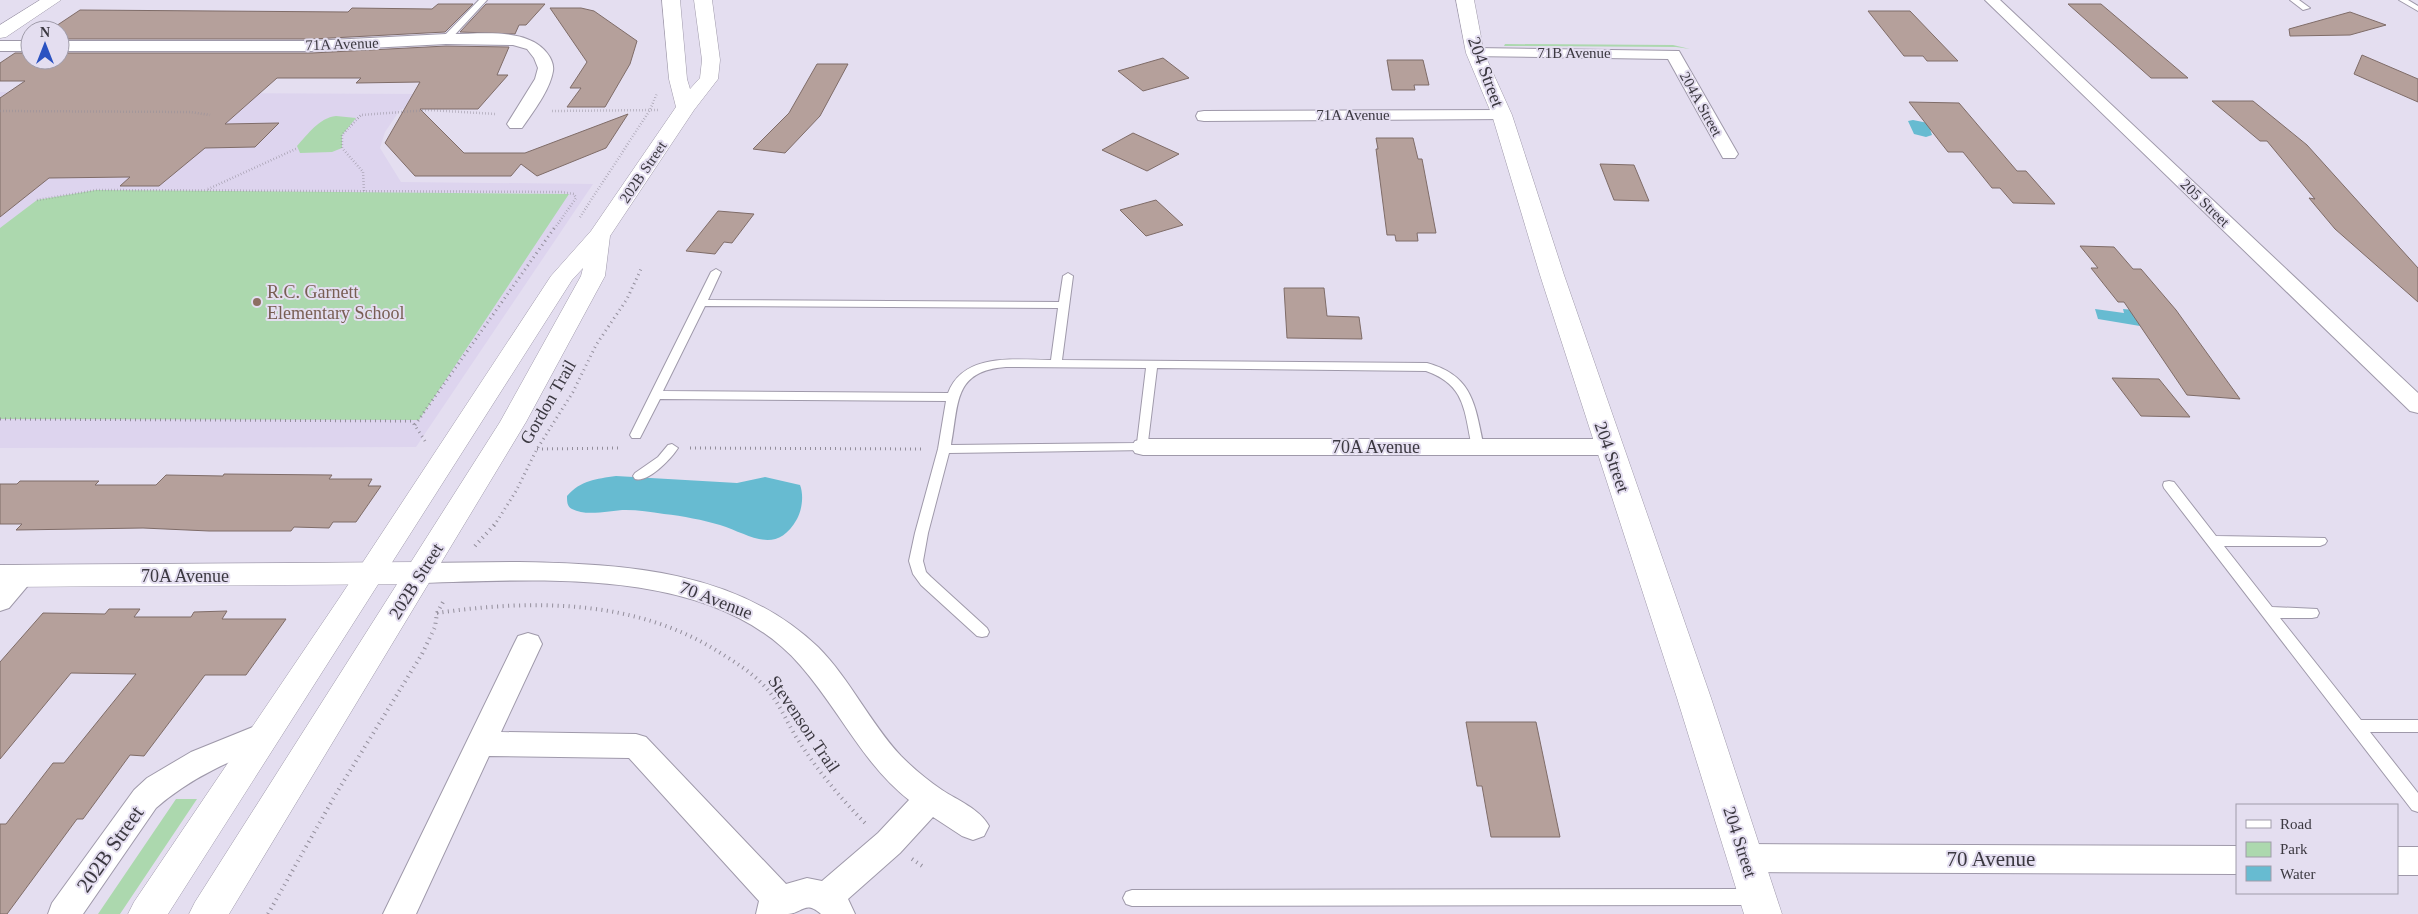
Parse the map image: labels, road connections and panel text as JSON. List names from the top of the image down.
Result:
{
  "streets": {
    "main road": [
      "204 Street",
      "202B Street",
      "70A Avenue",
      "70 Avenue"
    ],
    "street": [
      "71A Avenue",
      "71B Avenue",
      "204A Street",
      "205 Street"
    ],
    "path": ["Gordon Trail", "Stevenson Trail"]
  },
  "crossings": [
    ["71A Avenue", "204 Street"],
    ["71B Avenue", "204 Street"],
    ["71B Avenue", "204A Street"],
    ["204 Street", "70A Avenue"],
    ["204 Street", "70 Avenue"],
    ["202B Street", "70A Avenue"],
    ["202B Street", "70 Avenue"],
    ["70A Avenue", "70 Avenue"]
  ],
  "places": ["R.C. Garnett Elementary School"],
  "legend": ["Road", "Park", "Water"],
  "north": "top"
}
